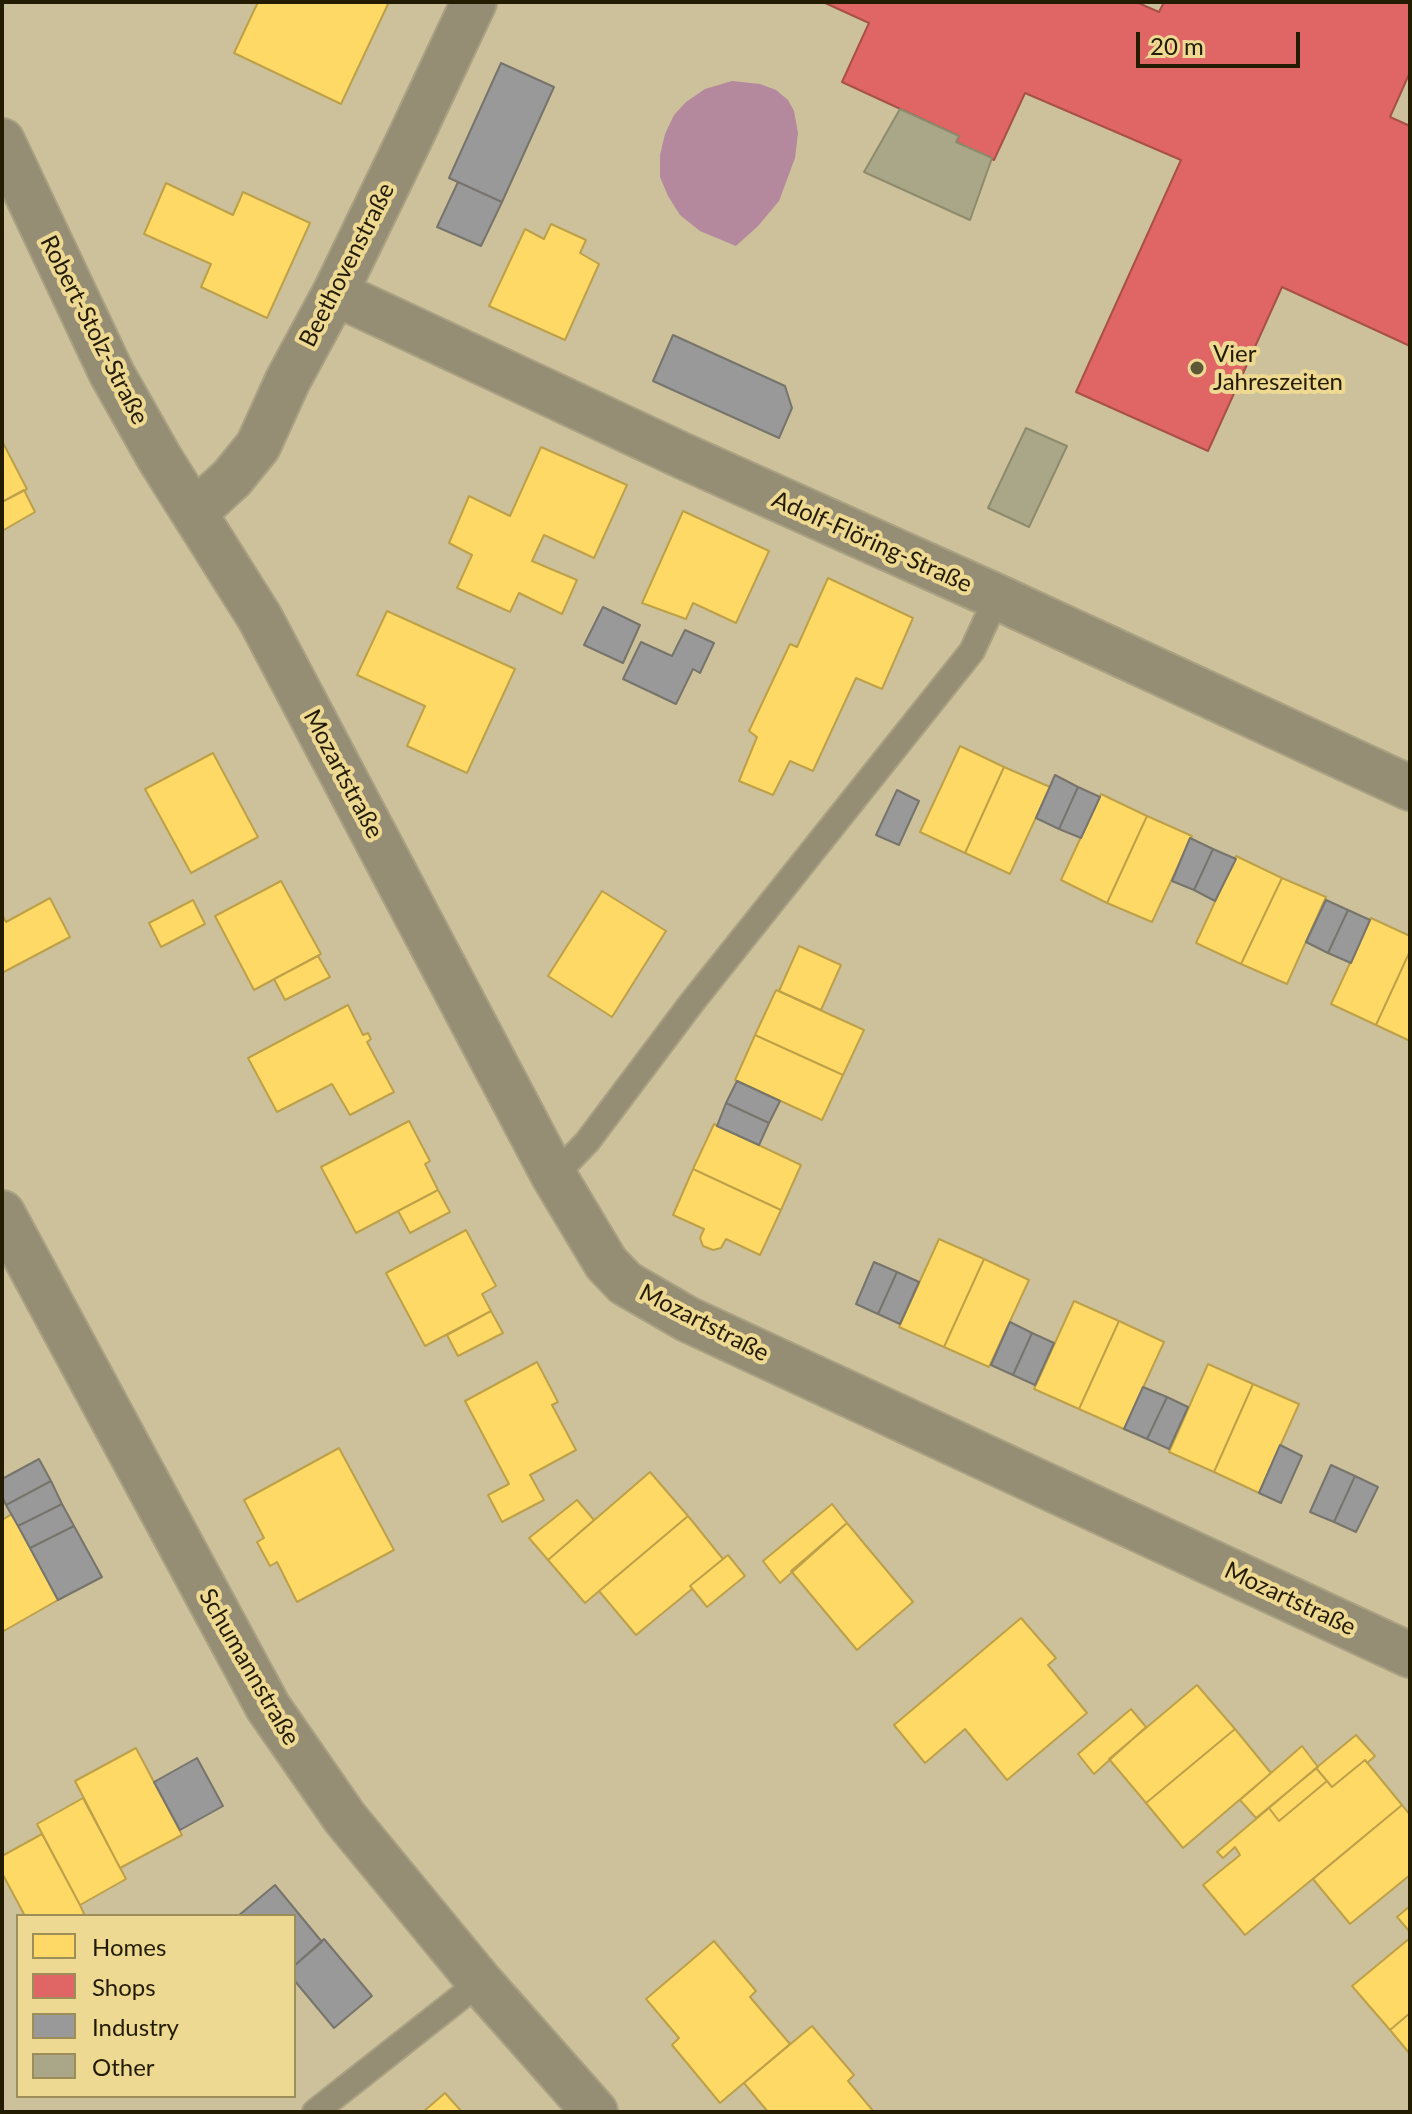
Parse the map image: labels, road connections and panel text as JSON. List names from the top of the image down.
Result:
{
  "streets": {
    "street": [
      "Beethovenstraße",
      "Robert-Stolz-Straße",
      "Adolf-Flöring-Straße",
      "Mozartstraße",
      "Schumannstraße"
    ]
  },
  "crossings": [
    ["Beethovenstraße", "Robert-Stolz-Straße"],
    ["Beethovenstraße", "Adolf-Flöring-Straße"],
    ["Beethovenstraße", "Mozartstraße"],
    ["Robert-Stolz-Straße", "Mozartstraße"]
  ],
  "places": ["Vier Jahreszeiten"],
  "legend": [
    "Homes",
    "Shops",
    "Industry",
    "Other"
  ],
  "scale_bar": "20 m"
}
